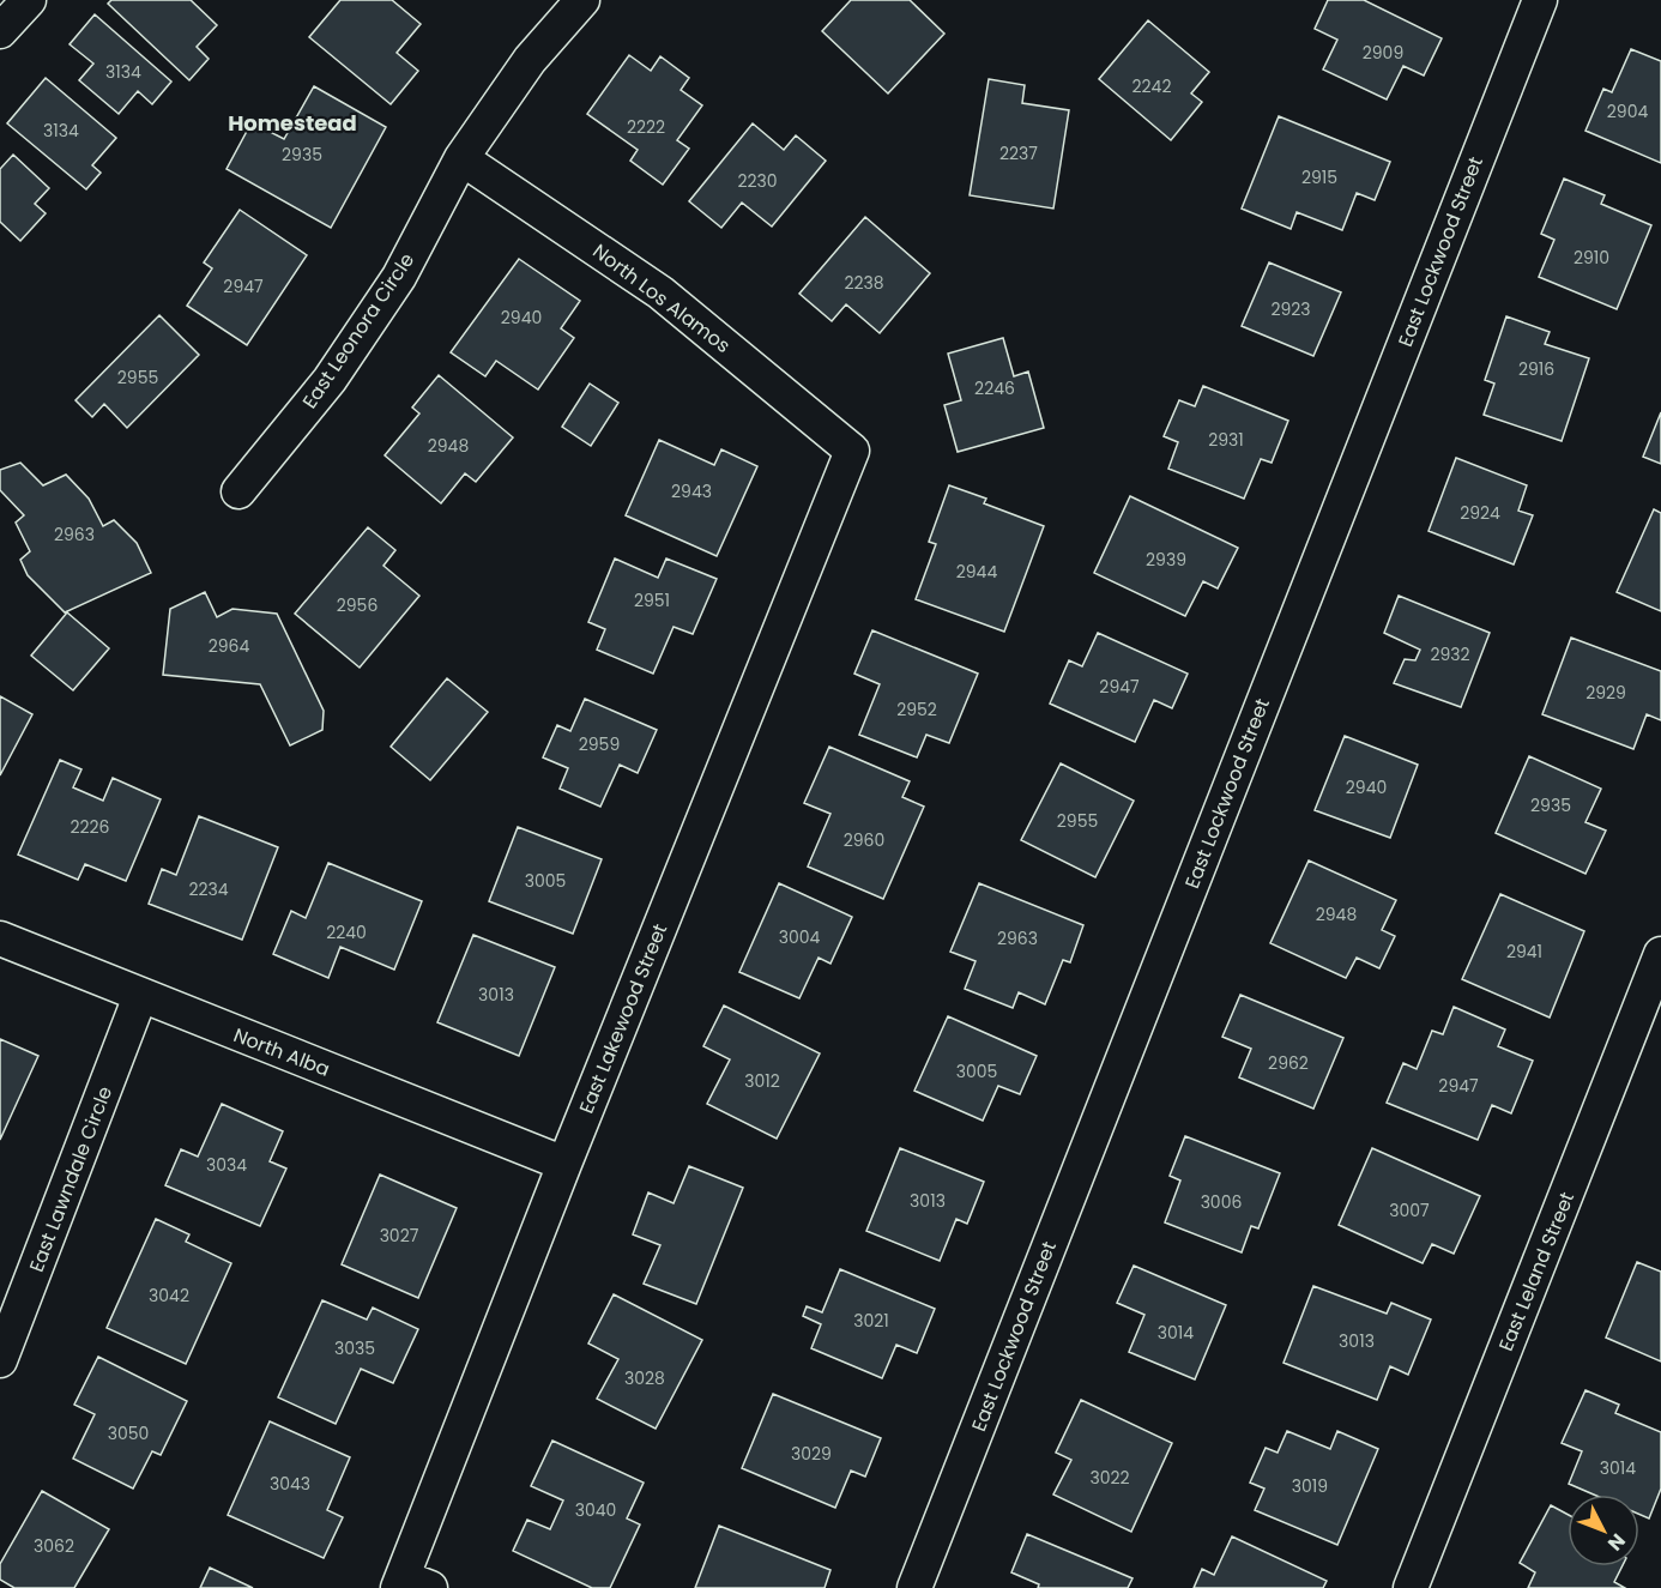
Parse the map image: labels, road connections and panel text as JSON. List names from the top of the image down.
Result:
{
  "streets": {
    "street": [
      "East Lockwood Street",
      "North Los Alamos",
      "East Leonora Circle",
      "East Lakewood Street",
      "North Alba",
      "East Lawndale Circle",
      "East Leland Street"
    ]
  },
  "crossings": [
    ["North Los Alamos", "East Leonora Circle"],
    ["North Los Alamos", "East Lakewood Street"],
    ["East Lakewood Street", "North Alba"],
    ["North Alba", "East Lawndale Circle"]
  ],
  "districts": ["Homestead"],
  "house_numbers": [
    "2909",
    "3134",
    "2242",
    "2904",
    "2222",
    "3134",
    "2237",
    "2935",
    "2915",
    "2230",
    "2910",
    "2238",
    "2947",
    "2923",
    "2940",
    "2916",
    "2955",
    "2246",
    "2931",
    "2948",
    "2943",
    "2924",
    "2963",
    "2939",
    "2944",
    "2951",
    "2956",
    "2964",
    "2932",
    "2947",
    "2929",
    "2952",
    "2959",
    "2940",
    "2935",
    "2955",
    "2226",
    "2960",
    "3005",
    "2234",
    "2948",
    "2240",
    "3004",
    "2963",
    "2941",
    "3013",
    "2962",
    "3005",
    "3012",
    "2947",
    "3034",
    "3013",
    "3006",
    "3007",
    "3027",
    "3042",
    "3021",
    "3014",
    "3013",
    "3035",
    "3028",
    "3050",
    "3029",
    "3014",
    "3022",
    "3043",
    "3019",
    "3040",
    "3062"
  ],
  "north": "bottom right"
}
